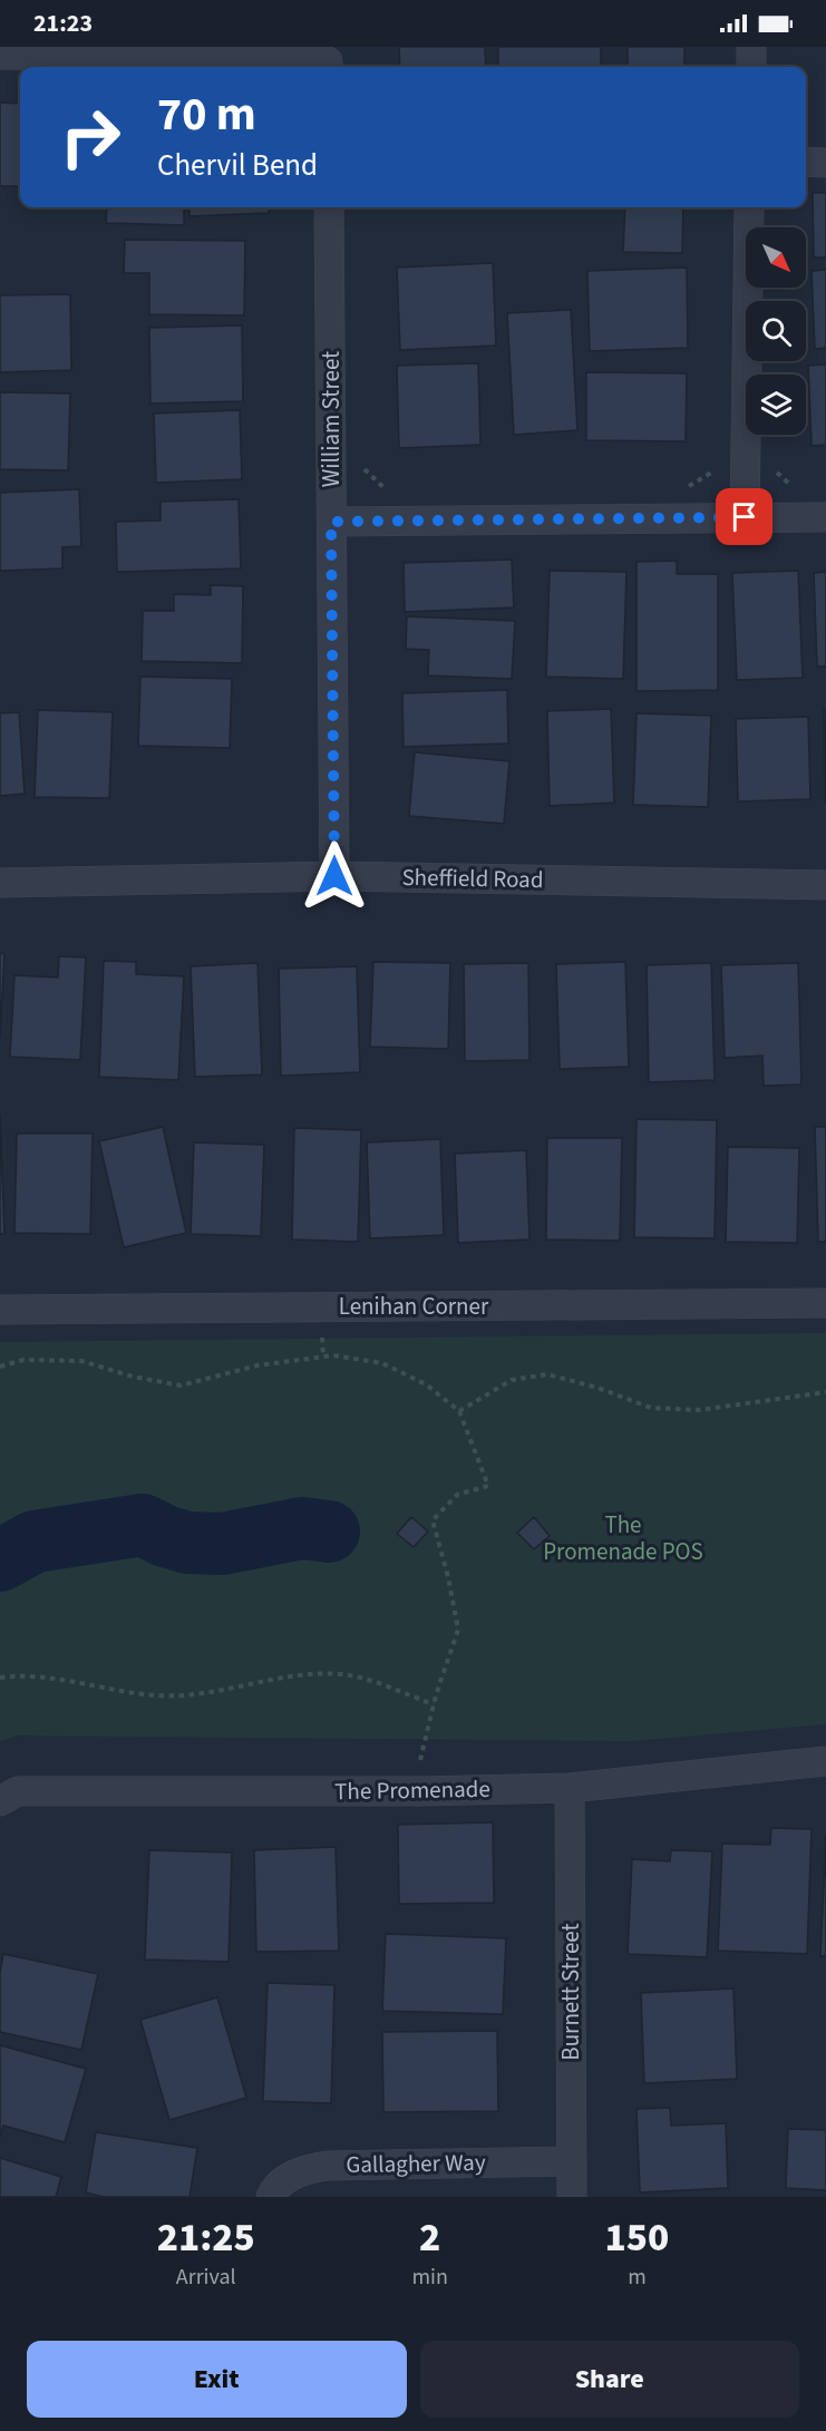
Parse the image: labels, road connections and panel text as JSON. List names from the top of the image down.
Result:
{
  "streets": {
    "street": [
      "William Street",
      "Sheffield Road",
      "Lenihan Corner",
      "The Promenade",
      "Burnett Street",
      "Gallagher Way"
    ]
  },
  "crossings": [
    ["William Street", "Sheffield Road"],
    ["The Promenade", "Burnett Street"],
    ["Burnett Street", "Gallagher Way"]
  ],
  "parks": ["The Promenade POS"],
  "north": "bottom right",
  "page": {
    "status": "21:23",
    "turn": ["70 m", "Chervil Bend"],
    "eta": [
      "21:25",
      "Arrival",
      "2",
      "min",
      "150",
      "m"
    ],
    "buttons": ["Exit", "Share"]
  }
}
